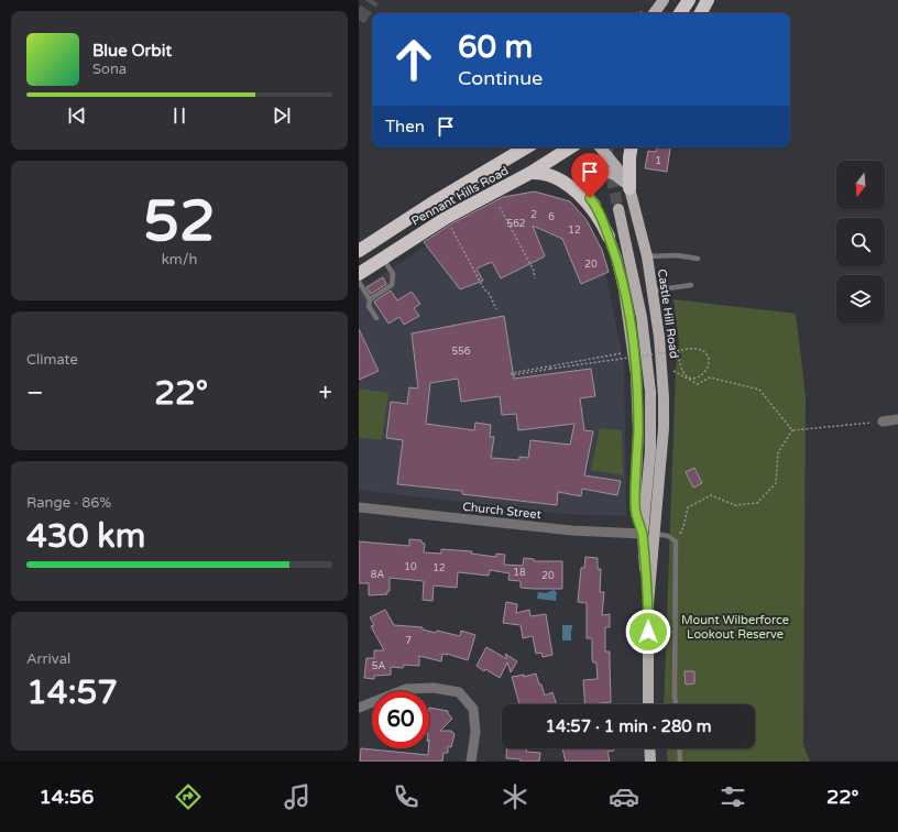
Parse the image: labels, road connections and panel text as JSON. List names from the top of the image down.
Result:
{
  "streets": {
    "highway": ["Pennant Hills Road"],
    "main road": ["Castle Hill Road"],
    "street": ["Church Street"]
  },
  "crossings": [
    ["Castle Hill Road", "Church Street"]
  ],
  "parks": ["Mount Wilberforce Lookout Reserve"],
  "house_numbers": [
    "1",
    "2",
    "6",
    "562",
    "12",
    "20",
    "556",
    "10",
    "12",
    "18",
    "8A",
    "20",
    "7",
    "5A"
  ],
  "north": "bottom",
  "page": {
    "turn": ["60 m", "Continue"],
    "song": ["Blue Orbit", "Sona"],
    "then": "Then",
    "tile": [
      ["52", "km/h"],
      "Climate",
      ["Range · 86%", "430 km"],
      ["Arrival", "14:57"]
    ],
    "heat": ["−", "22°", "+"],
    "limit": "60",
    "trip": "14:57 · 1 min · 280 m",
    "tabs": ["14:56", "22°"]
  }
}
